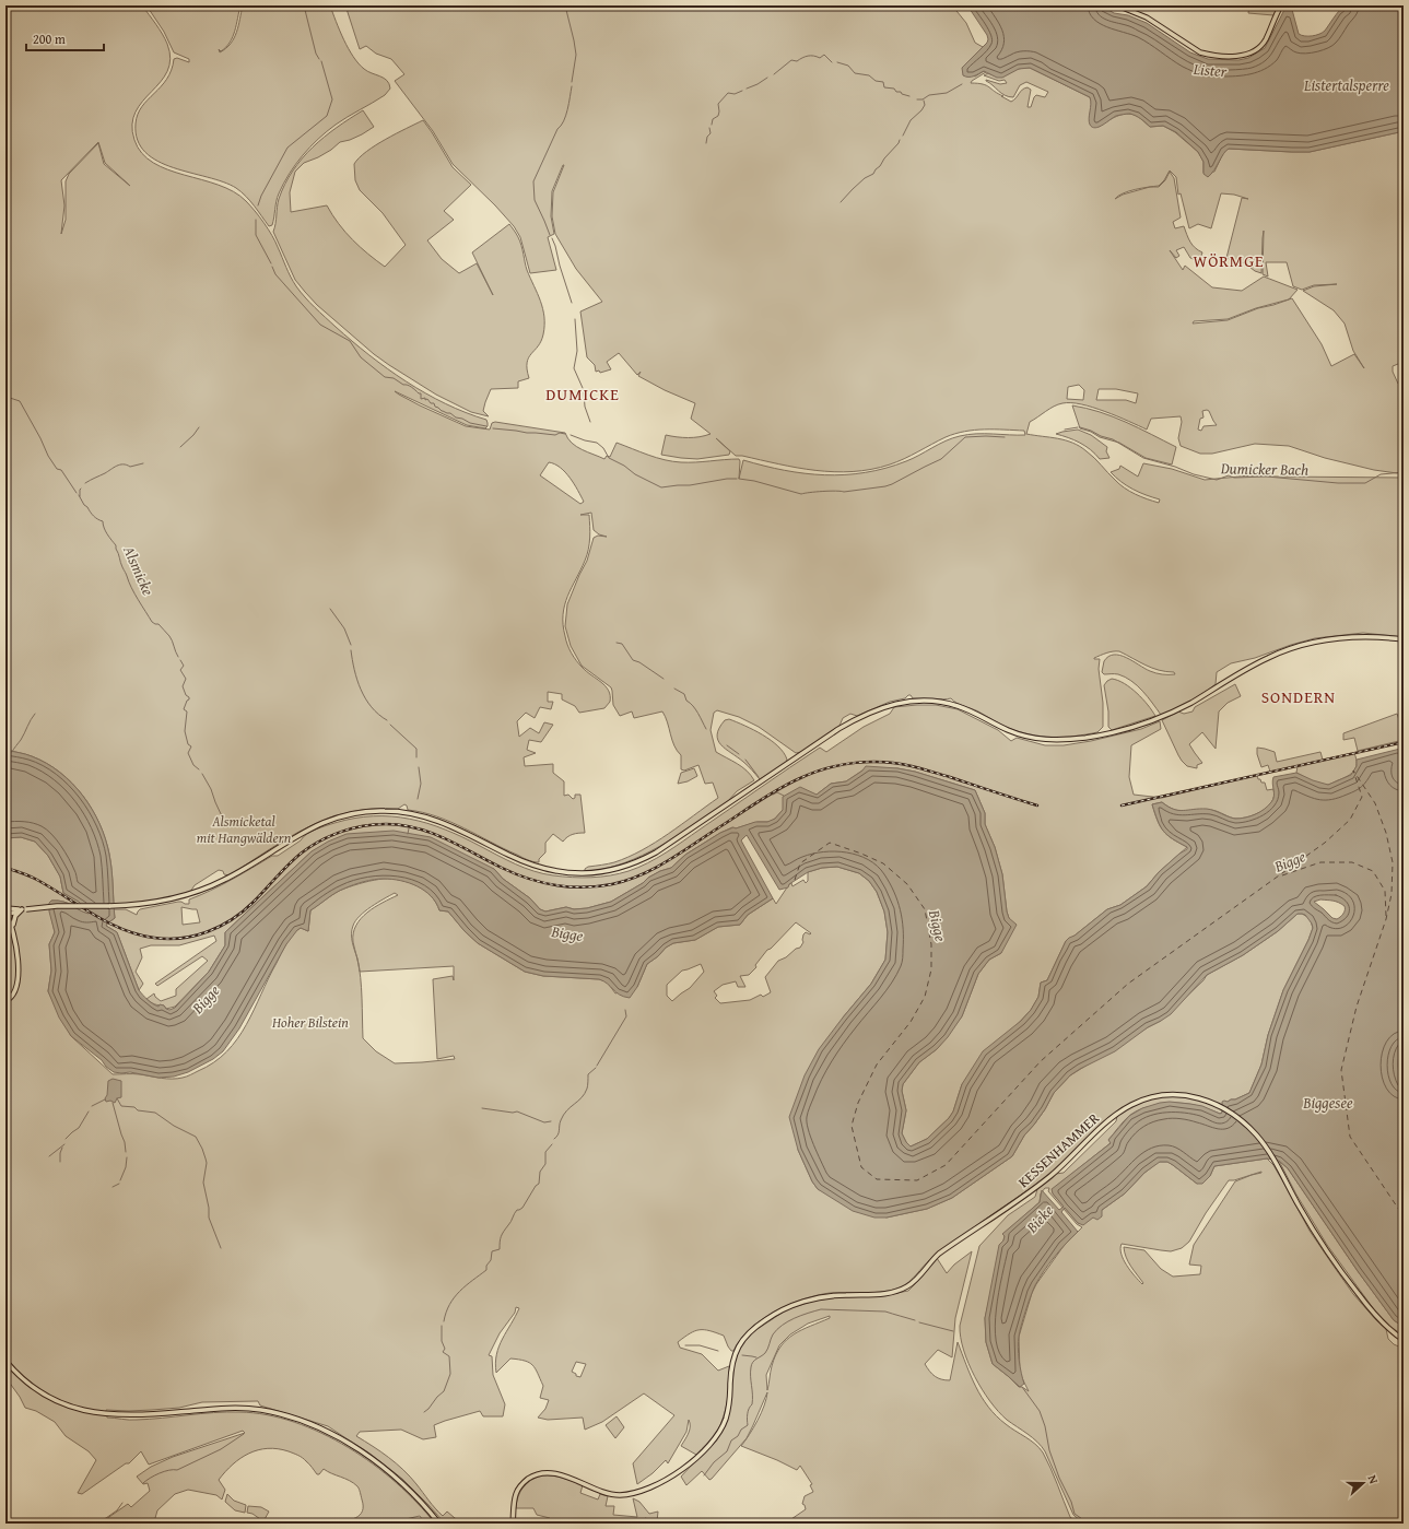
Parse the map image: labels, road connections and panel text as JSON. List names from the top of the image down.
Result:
{
  "streets": {
    "main road": ["KESSENHAMMER"]
  },
  "districts": ["WÖRMGE", "DUMICKE", "SONDERN"],
  "water": [
    "Lister",
    "Listertalsperre",
    "Dumicker Bach",
    "Alsmicke",
    "Bigge",
    "Biggesee",
    "Bieke"
  ],
  "parks": ["Alsmicketal mit Hangwäldern", "Hoher Bilstein"],
  "scale_bar": "200 m",
  "north": "right"
}
